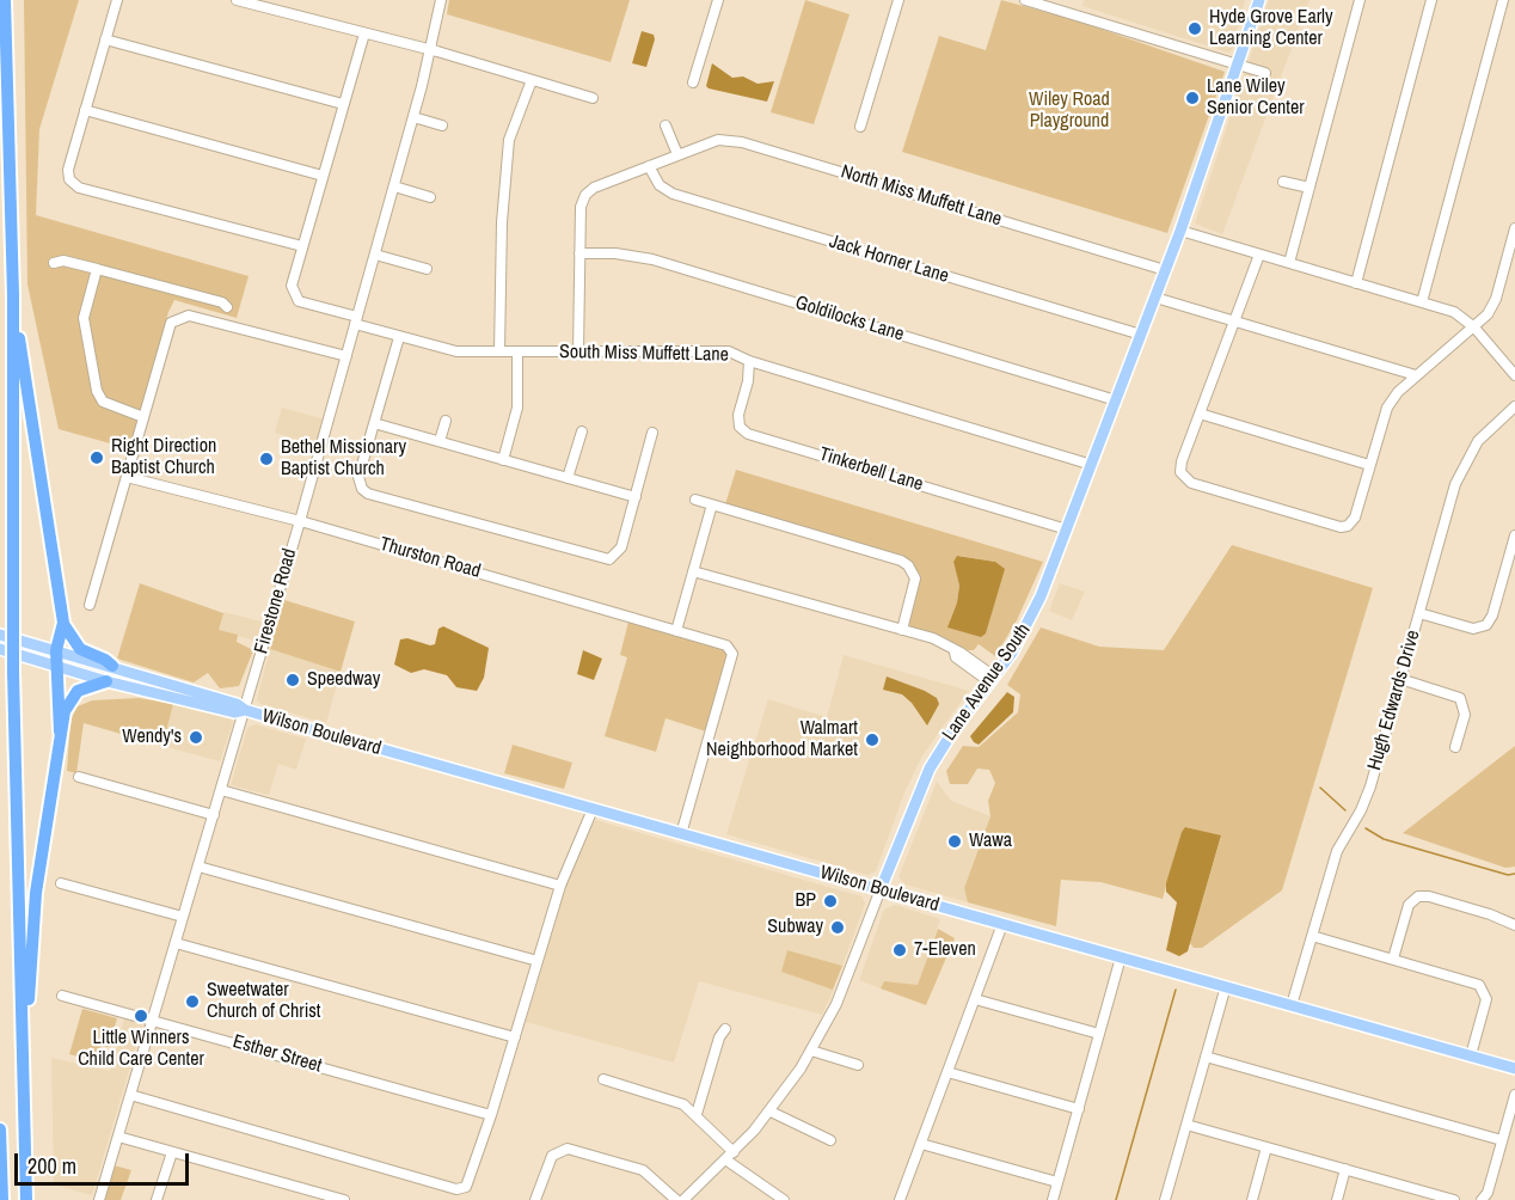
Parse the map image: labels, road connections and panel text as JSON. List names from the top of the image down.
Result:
{
  "streets": {
    "main road": ["Lane Avenue South", "Wilson Boulevard"],
    "street": [
      "North Miss Muffett Lane",
      "Jack Horner Lane",
      "Goldilocks Lane",
      "South Miss Muffett Lane",
      "Tinkerbell Lane",
      "Thurston Road",
      "Firestone Road",
      "Hugh Edwards Drive",
      "Esther Street"
    ]
  },
  "crossings": [
    ["North Miss Muffett Lane", "Jack Horner Lane"],
    ["North Miss Muffett Lane", "Goldilocks Lane"],
    ["North Miss Muffett Lane", "Lane Avenue South"],
    ["Jack Horner Lane", "Lane Avenue South"],
    ["Goldilocks Lane", "Lane Avenue South"],
    ["South Miss Muffett Lane", "Tinkerbell Lane"],
    ["South Miss Muffett Lane", "Firestone Road"],
    ["South Miss Muffett Lane", "Lane Avenue South"],
    ["Tinkerbell Lane", "Lane Avenue South"],
    ["Thurston Road", "Firestone Road"],
    ["Thurston Road", "Wilson Boulevard"],
    ["Firestone Road", "Wilson Boulevard"],
    ["Firestone Road", "Esther Street"],
    ["Lane Avenue South", "Wilson Boulevard"],
    ["Hugh Edwards Drive", "Wilson Boulevard"]
  ],
  "parks": ["Wiley Road Playground"],
  "places": [
    "Hyde Grove Early Learning Center",
    "Lane Wiley Senior Center",
    "Right Direction Baptist Church",
    "Bethel Missionary Baptist Church",
    "Speedway",
    "Wendy's",
    "Walmart Neighborhood Market",
    "Wawa",
    "BP",
    "Subway",
    "7-Eleven",
    "Sweetwater Church of Christ",
    "Little Winners Child Care Center"
  ],
  "scale_bar": "200 m"
}
